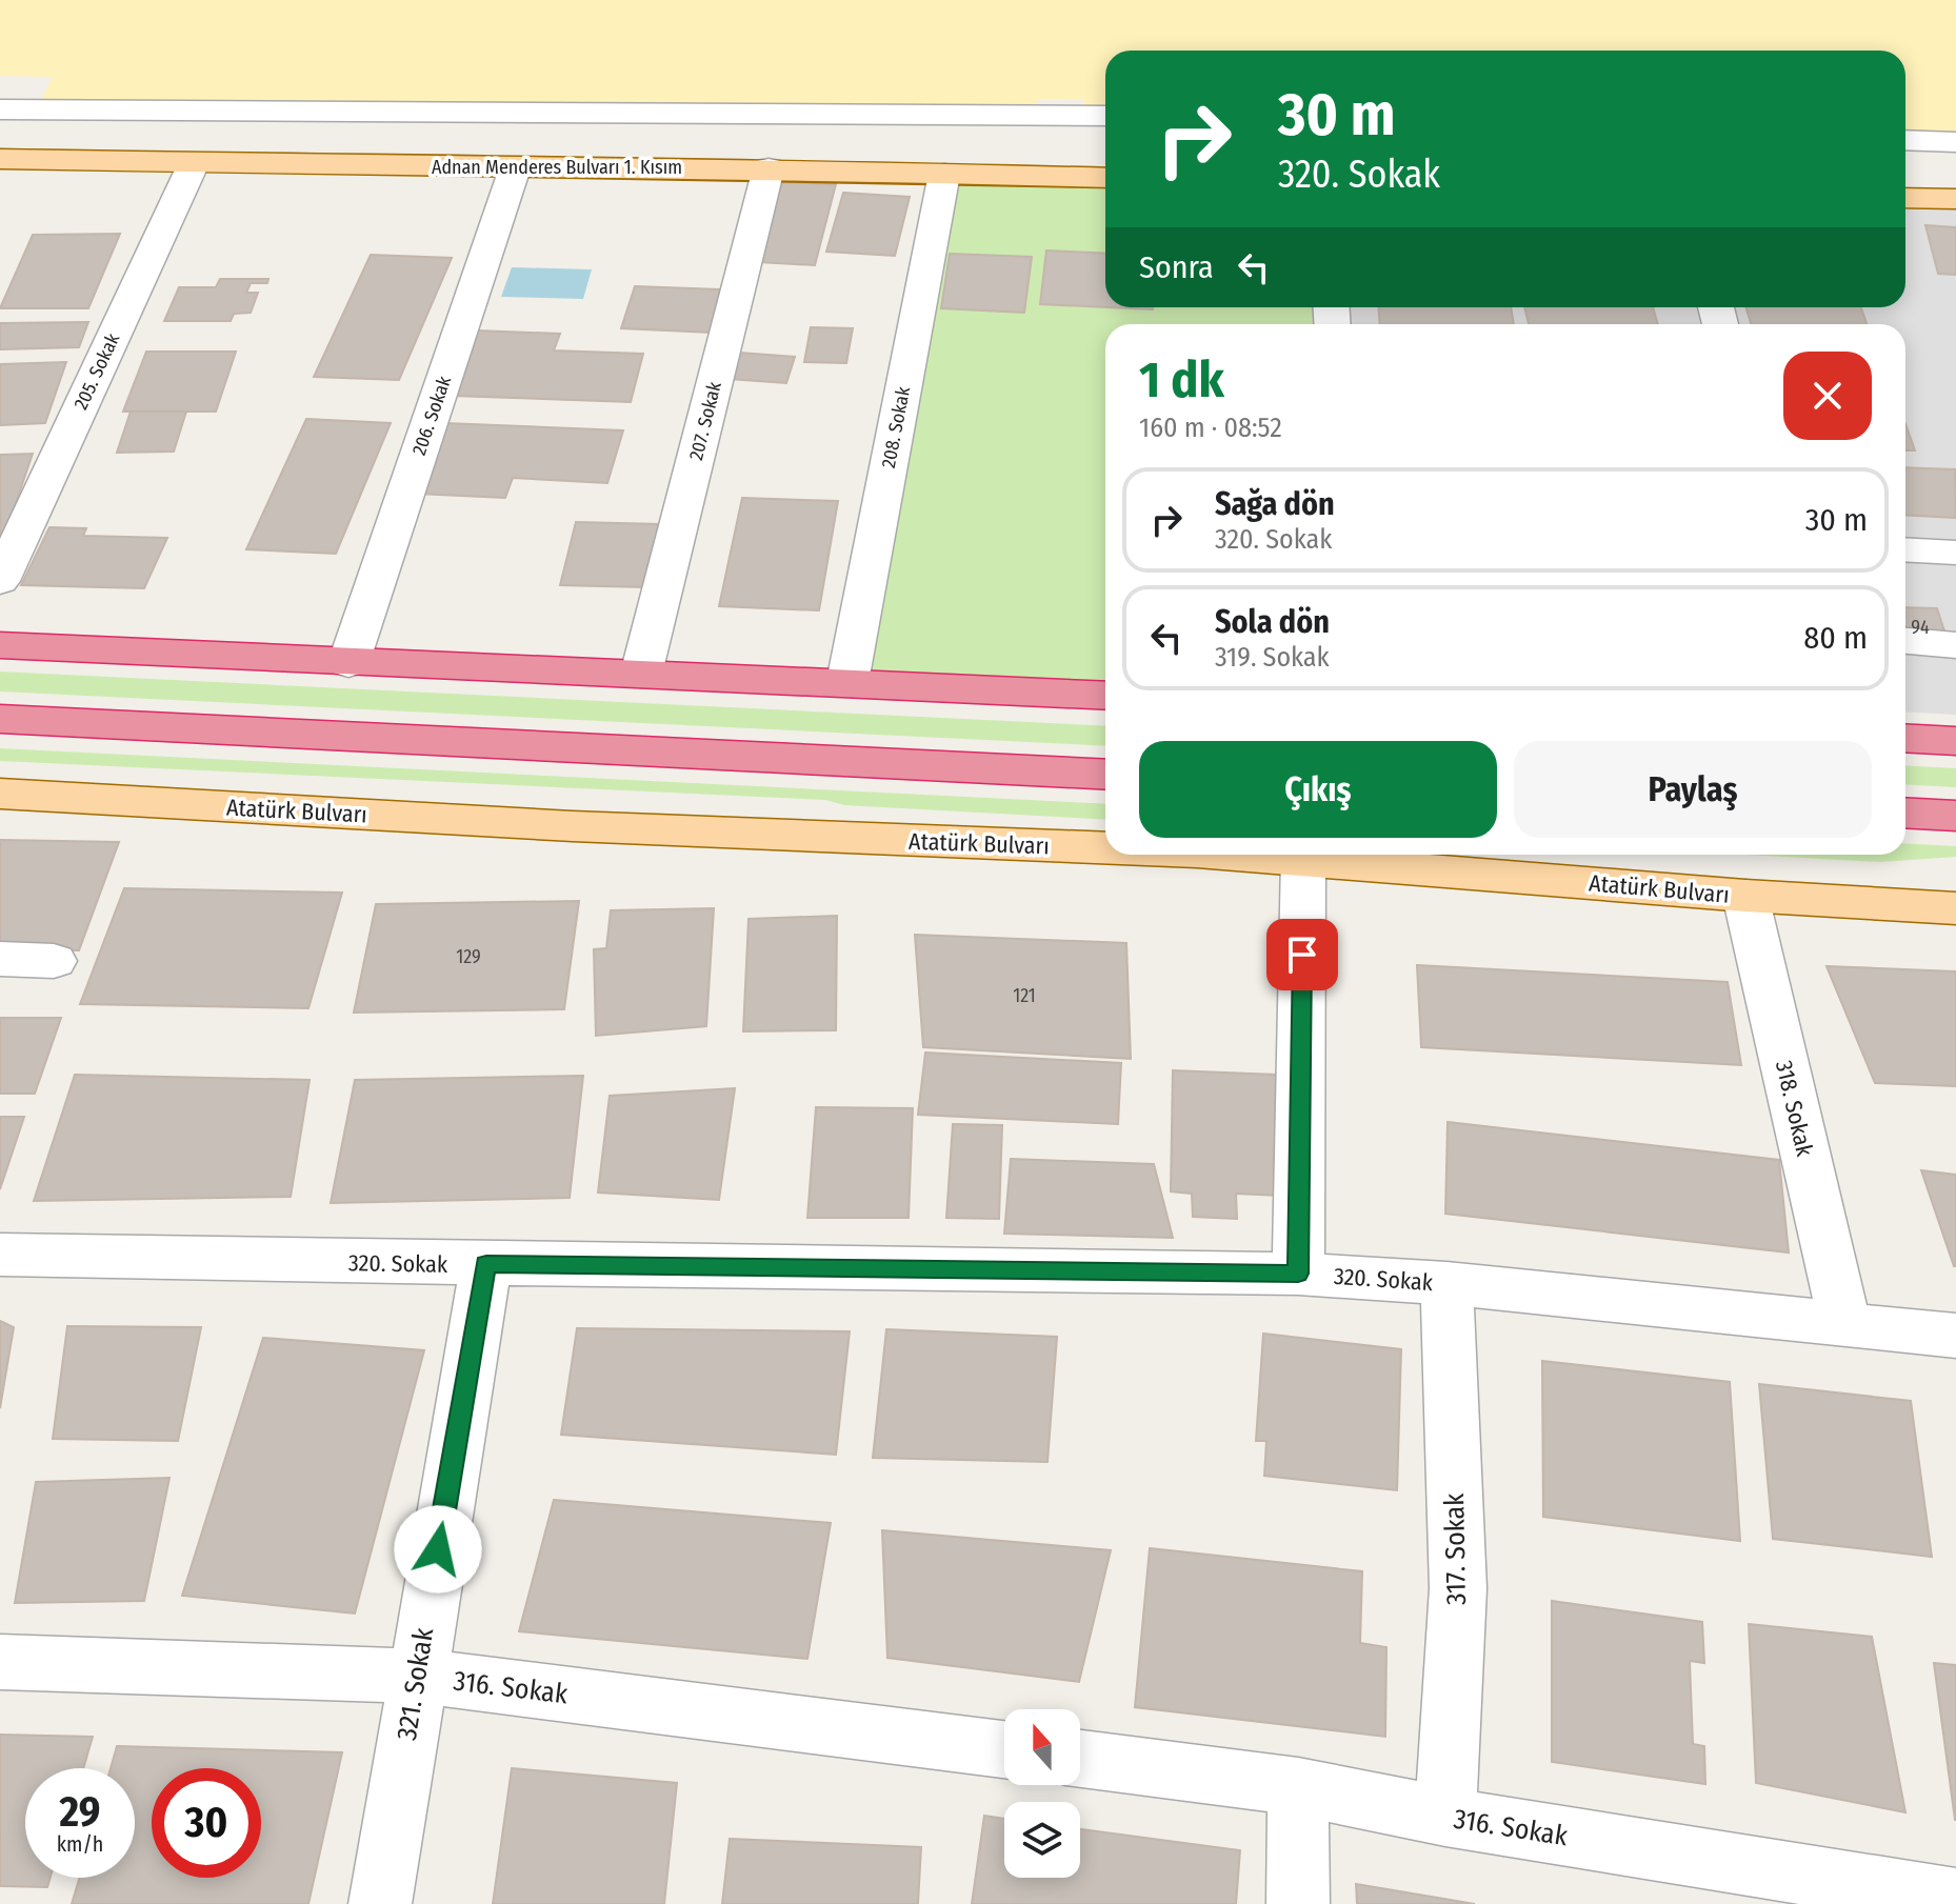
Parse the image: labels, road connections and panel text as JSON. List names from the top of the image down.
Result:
{
  "streets": {
    "main road": ["Adnan Menderes Bulvarı 1. Kısım", "Atatürk Bulvarı"],
    "street": [
      "205. Sokak",
      "206. Sokak",
      "207. Sokak",
      "208. Sokak",
      "318. Sokak",
      "320. Sokak",
      "317. Sokak",
      "321. Sokak",
      "316. Sokak"
    ]
  },
  "crossings": [
    ["Adnan Menderes Bulvarı 1. Kısım", "205. Sokak"],
    ["Adnan Menderes Bulvarı 1. Kısım", "206. Sokak"],
    ["Adnan Menderes Bulvarı 1. Kısım", "207. Sokak"],
    ["Adnan Menderes Bulvarı 1. Kısım", "208. Sokak"],
    ["Atatürk Bulvarı", "318. Sokak"],
    ["318. Sokak", "320. Sokak"],
    ["320. Sokak", "317. Sokak"],
    ["320. Sokak", "321. Sokak"],
    ["317. Sokak", "316. Sokak"],
    ["321. Sokak", "316. Sokak"]
  ],
  "house_numbers": ["94", "129", "121"],
  "north": "top",
  "page": {
    "turn": ["30 m", "320. Sokak"],
    "then": "Sonra",
    "heading": ["1 dk", "160 m · 08:52"],
    "list": [
      {
        "name": "Sağa dön",
        "note": "320. Sokak",
        "value": "30 m"
      },
      {
        "name": "Sola dön",
        "note": "319. Sokak",
        "value": "80 m"
      }
    ],
    "buttons": ["Çıkış", "Paylaş"],
    "speed": "29 km/h",
    "limit": "30"
  }
}
